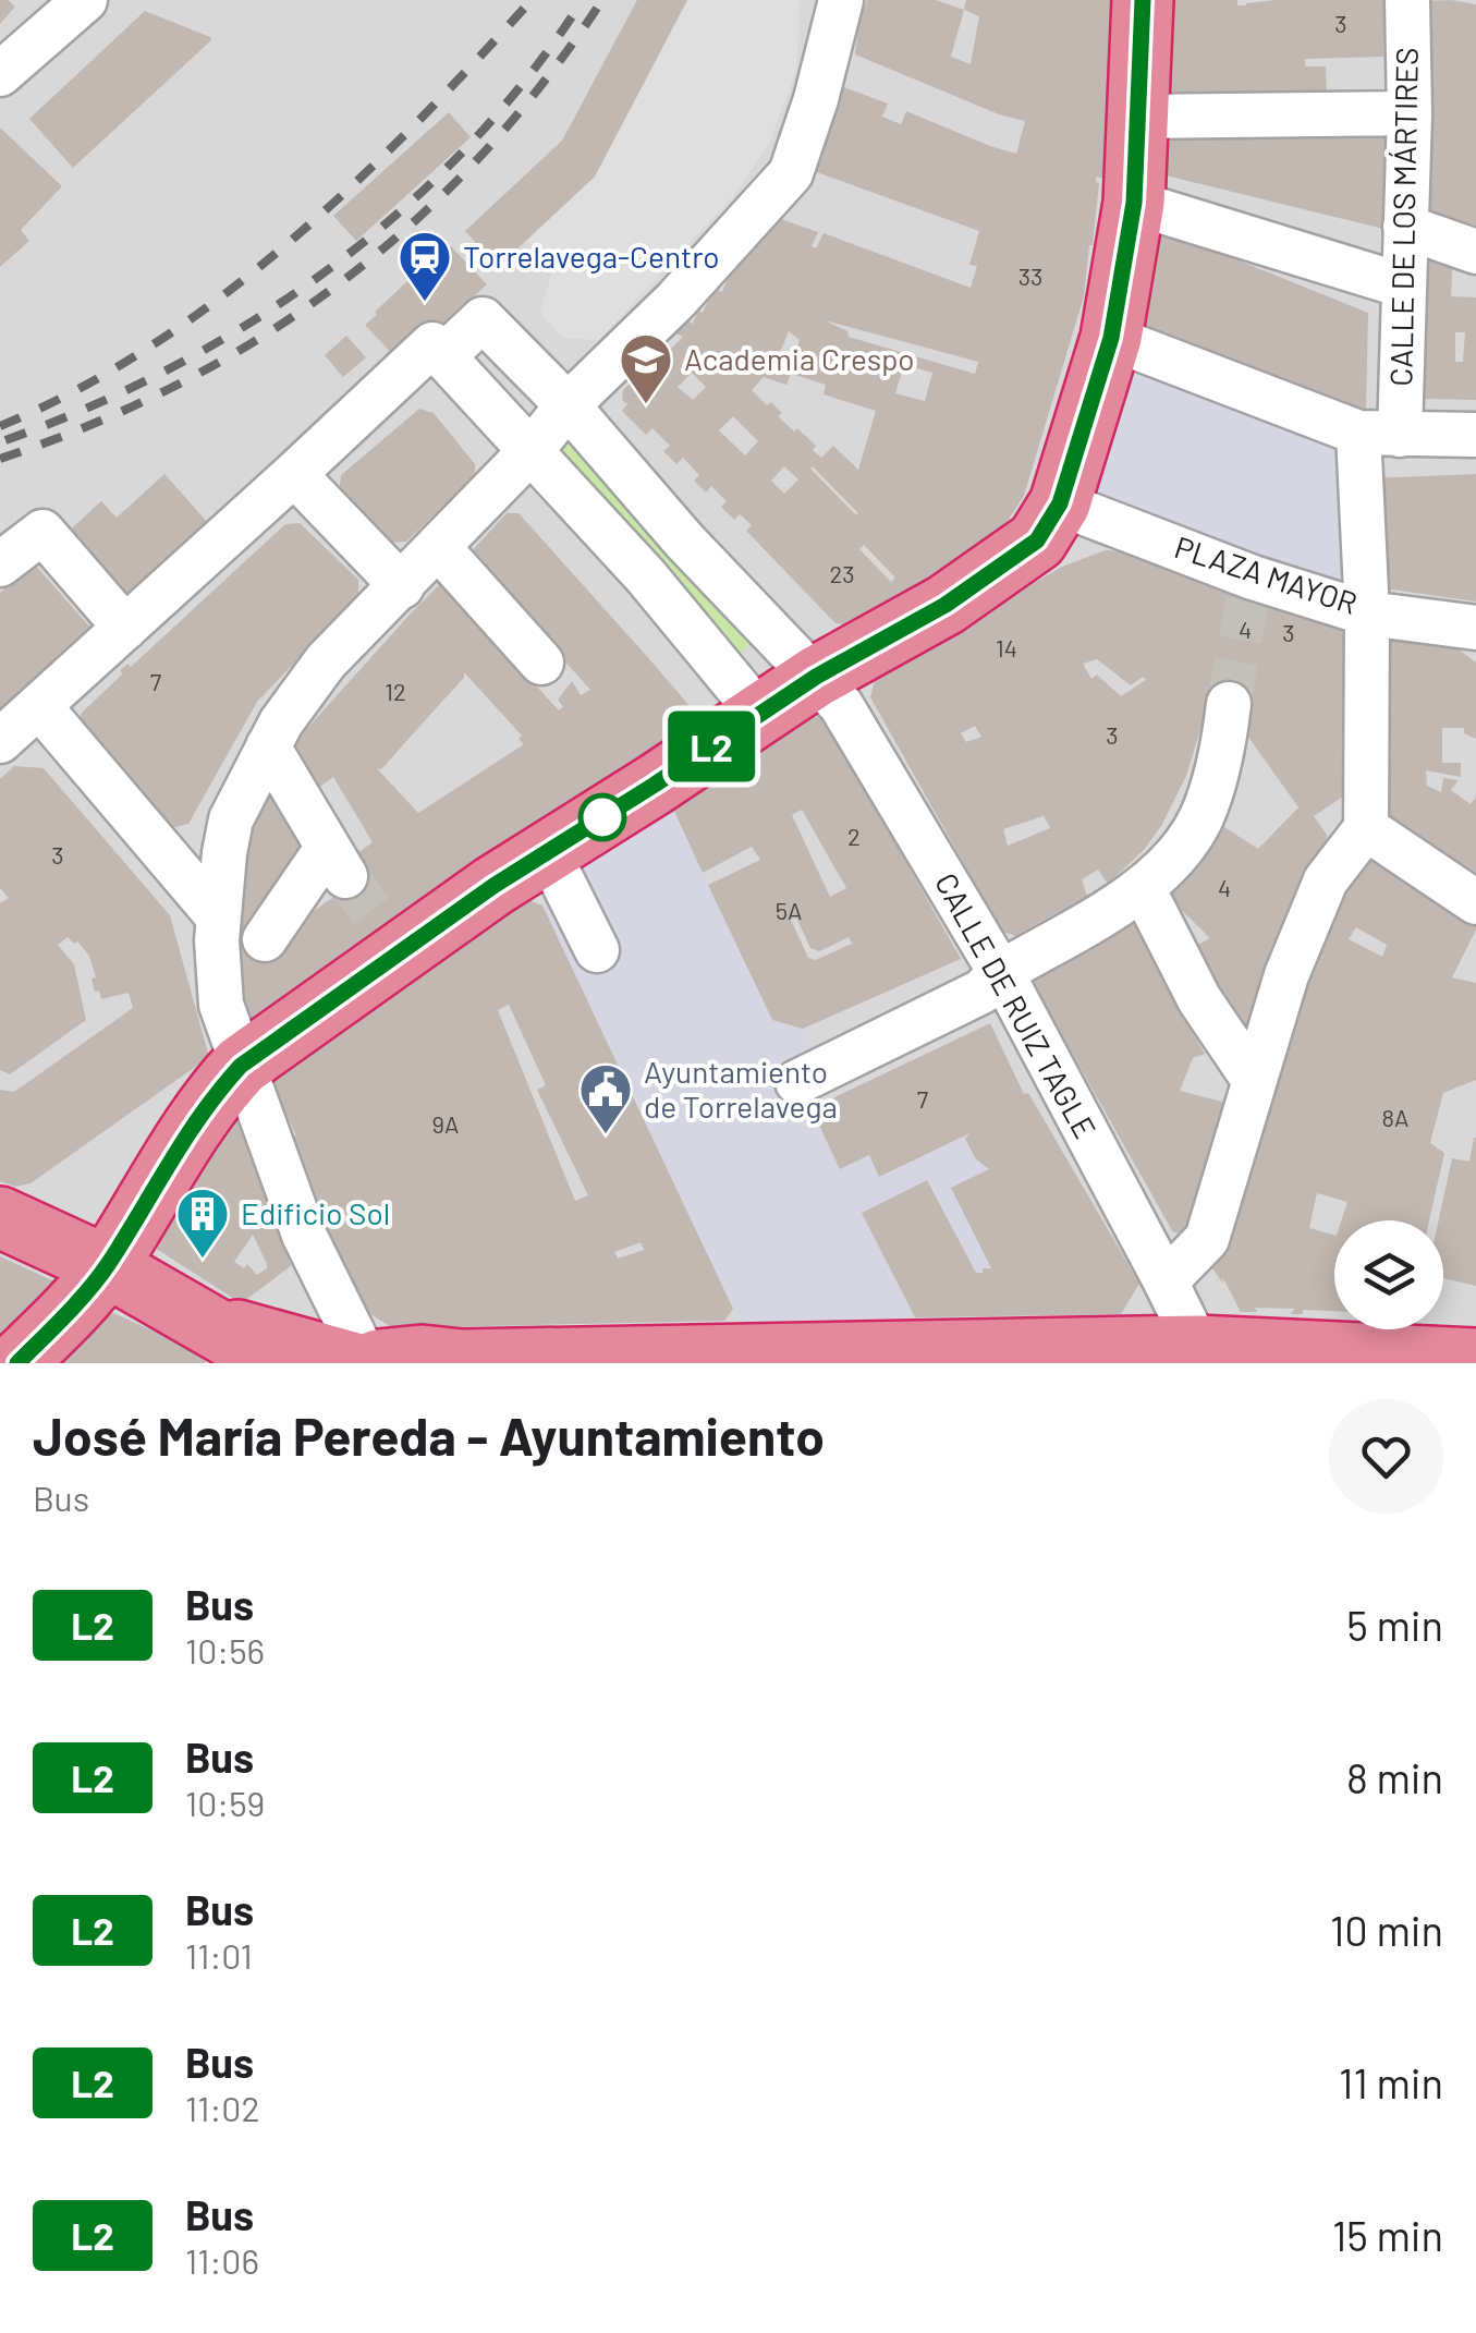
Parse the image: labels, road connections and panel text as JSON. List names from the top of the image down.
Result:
{
  "streets": {
    "street": ["CALLE DE LOS MÁRTIRES", "PLAZA MAYOR", "CALLE DE RUIZ TAGLE"]
  },
  "crossings": [
    ["CALLE DE LOS MÁRTIRES", "PLAZA MAYOR"]
  ],
  "places": {
    "station": ["Torrelavega-Centro"],
    "school or university": ["Academia Crespo"],
    "public building": ["Ayuntamiento de Torrelavega"],
    "building": ["Edificio Sol"]
  },
  "lines": ["bus line L2"],
  "house_numbers": [
    "3",
    "33",
    "23",
    "4",
    "3",
    "14",
    "7",
    "12",
    "3",
    "2",
    "3",
    "4",
    "5A",
    "7",
    "8A",
    "9A"
  ],
  "page": {
    "on_map": "L2",
    "heading": ["José María Pereda - Ayuntamiento", "Bus"],
    "list": [
      {
        "mark": "L2",
        "name": "Bus",
        "note": "10:56",
        "value": "5 min"
      },
      {
        "mark": "L2",
        "name": "Bus",
        "note": "10:59",
        "value": "8 min"
      },
      {
        "mark": "L2",
        "name": "Bus",
        "note": "11:01",
        "value": "10 min"
      },
      {
        "mark": "L2",
        "name": "Bus",
        "note": "11:02",
        "value": "11 min"
      },
      {
        "mark": "L2",
        "name": "Bus",
        "note": "11:06",
        "value": "15 min"
      }
    ]
  }
}
